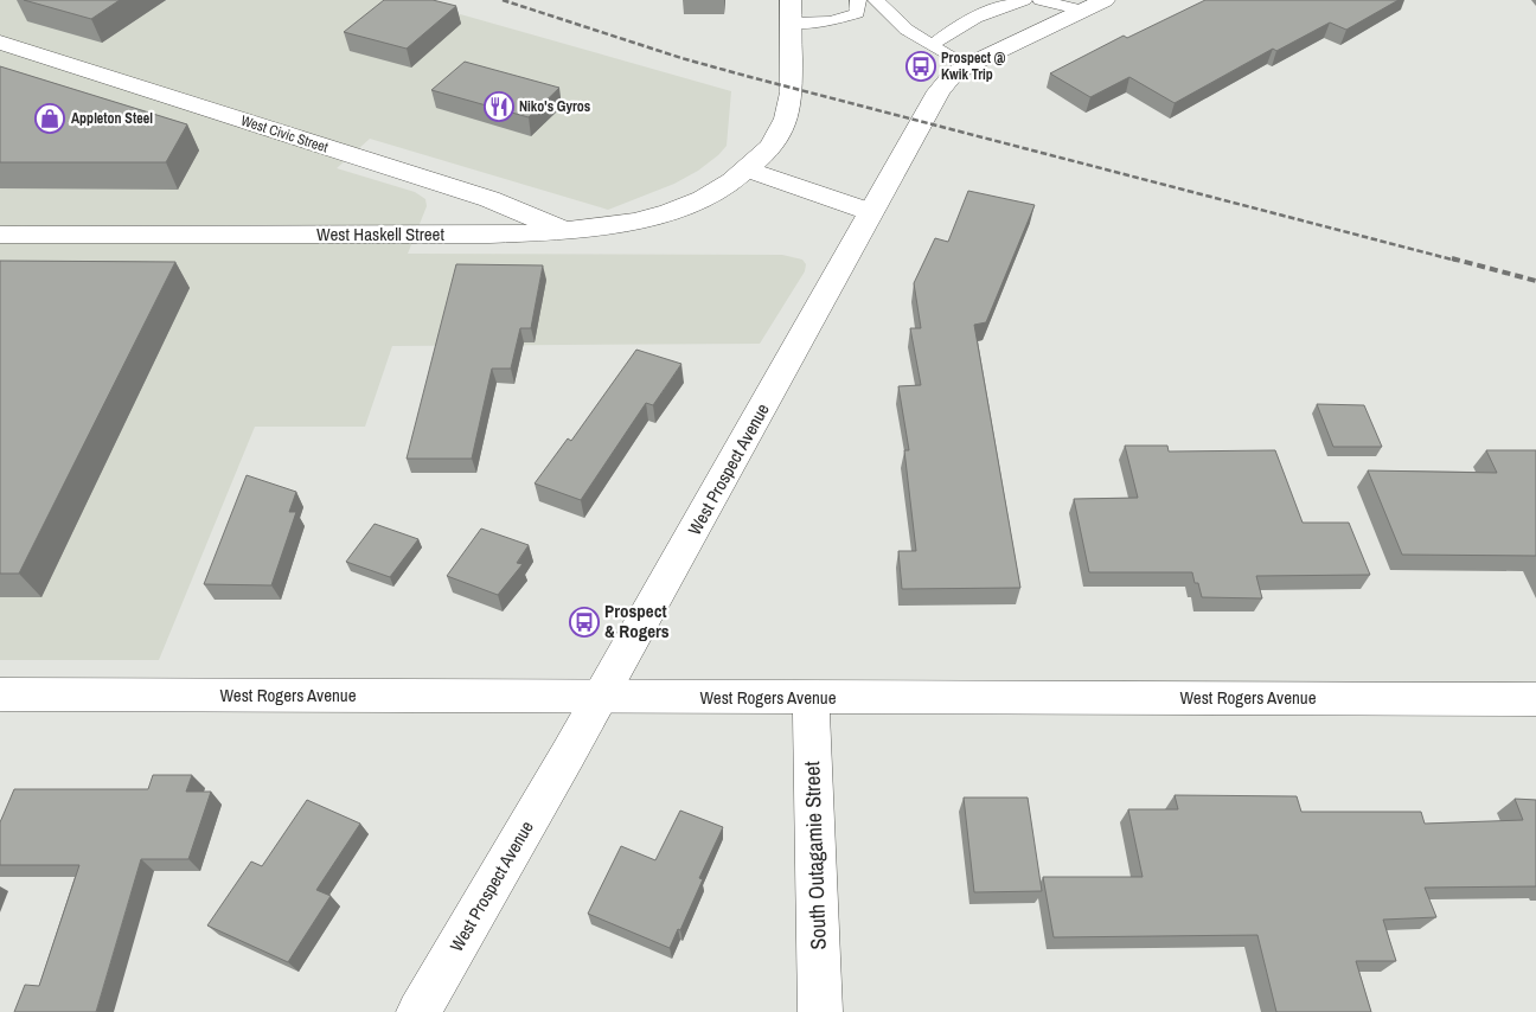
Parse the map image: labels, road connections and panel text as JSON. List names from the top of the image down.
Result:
{
  "streets": {
    "street": [
      "West Civic Street",
      "West Haskell Street",
      "West Prospect Avenue",
      "West Rogers Avenue",
      "South Outagamie Street"
    ]
  },
  "crossings": [
    ["West Civic Street", "West Haskell Street"],
    ["West Prospect Avenue", "West Rogers Avenue"],
    ["West Rogers Avenue", "South Outagamie Street"]
  ],
  "places": {
    "bus stop": ["Prospect @ Kwik Trip", "Prospect & Rogers"],
    "restaurant": ["Niko's Gyros"],
    "shop": ["Appleton Steel"]
  }
}
